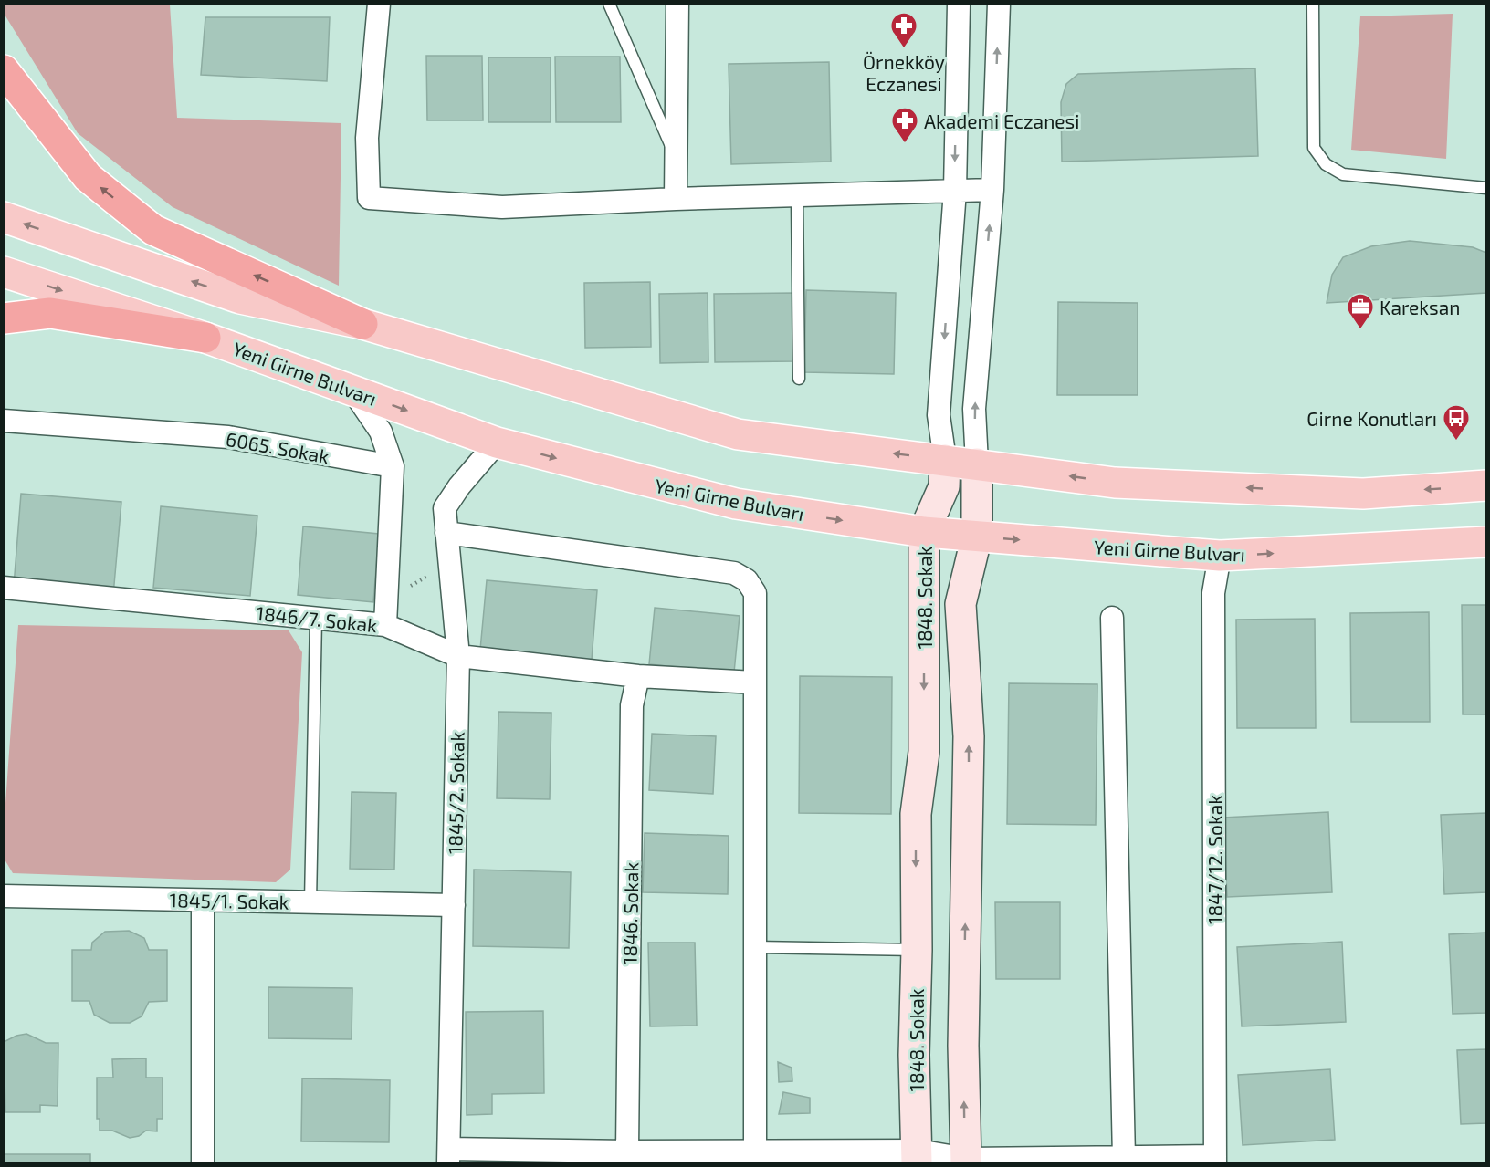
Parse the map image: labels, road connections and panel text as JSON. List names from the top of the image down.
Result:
{
  "streets": {
    "main road": ["Yeni Girne Bulvarı", "1848. Sokak"],
    "street": [
      "6065. Sokak",
      "1846/7. Sokak",
      "1845/2. Sokak",
      "1847/12. Sokak",
      "1845/1. Sokak",
      "1846. Sokak"
    ]
  },
  "crossings": [
    ["Yeni Girne Bulvarı", "1848. Sokak"],
    ["Yeni Girne Bulvarı", "1845/2. Sokak"],
    ["Yeni Girne Bulvarı", "1847/12. Sokak"],
    ["1846/7. Sokak", "1845/2. Sokak"],
    ["1846/7. Sokak", "1846. Sokak"],
    ["1845/2. Sokak", "1845/1. Sokak"]
  ],
  "places": {
    "pharmacy": ["Örnekköy Eczanesi", "Akademi Eczanesi"],
    "office": ["Kareksan"],
    "bus stop": ["Girne Konutları"]
  }
}
